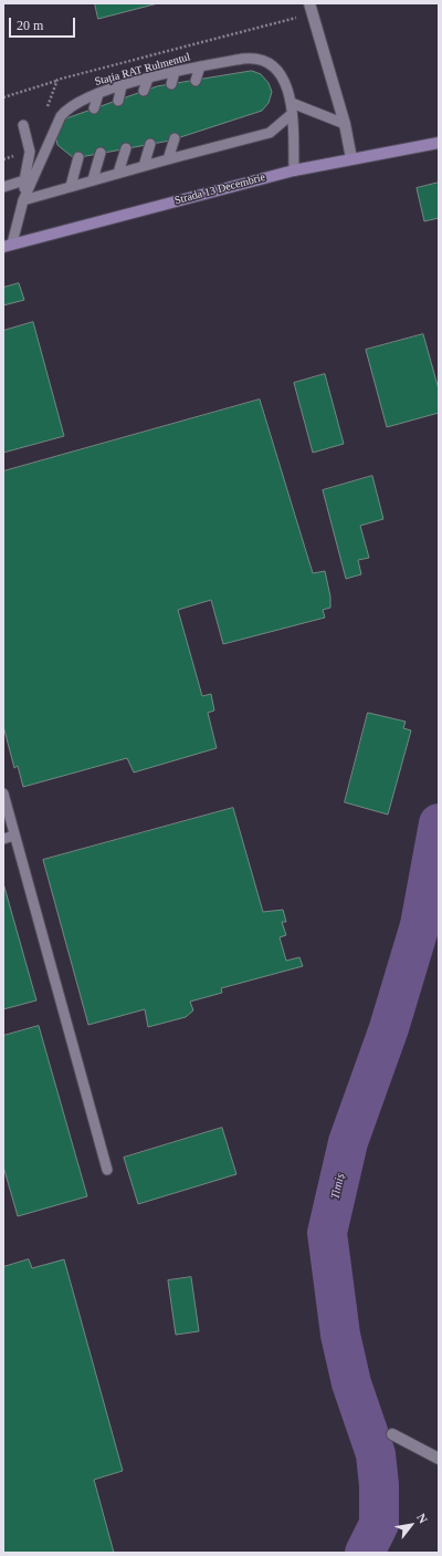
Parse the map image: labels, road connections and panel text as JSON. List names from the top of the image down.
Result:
{
  "streets": {
    "main road": ["Strada 13 Decembrie"],
    "lane": ["Stația RAT Rulmentul"]
  },
  "crossings": [
    ["Stația RAT Rulmentul", "Strada 13 Decembrie"]
  ],
  "water": ["Timiș"],
  "scale_bar": "20 m",
  "north": "top right"
}
